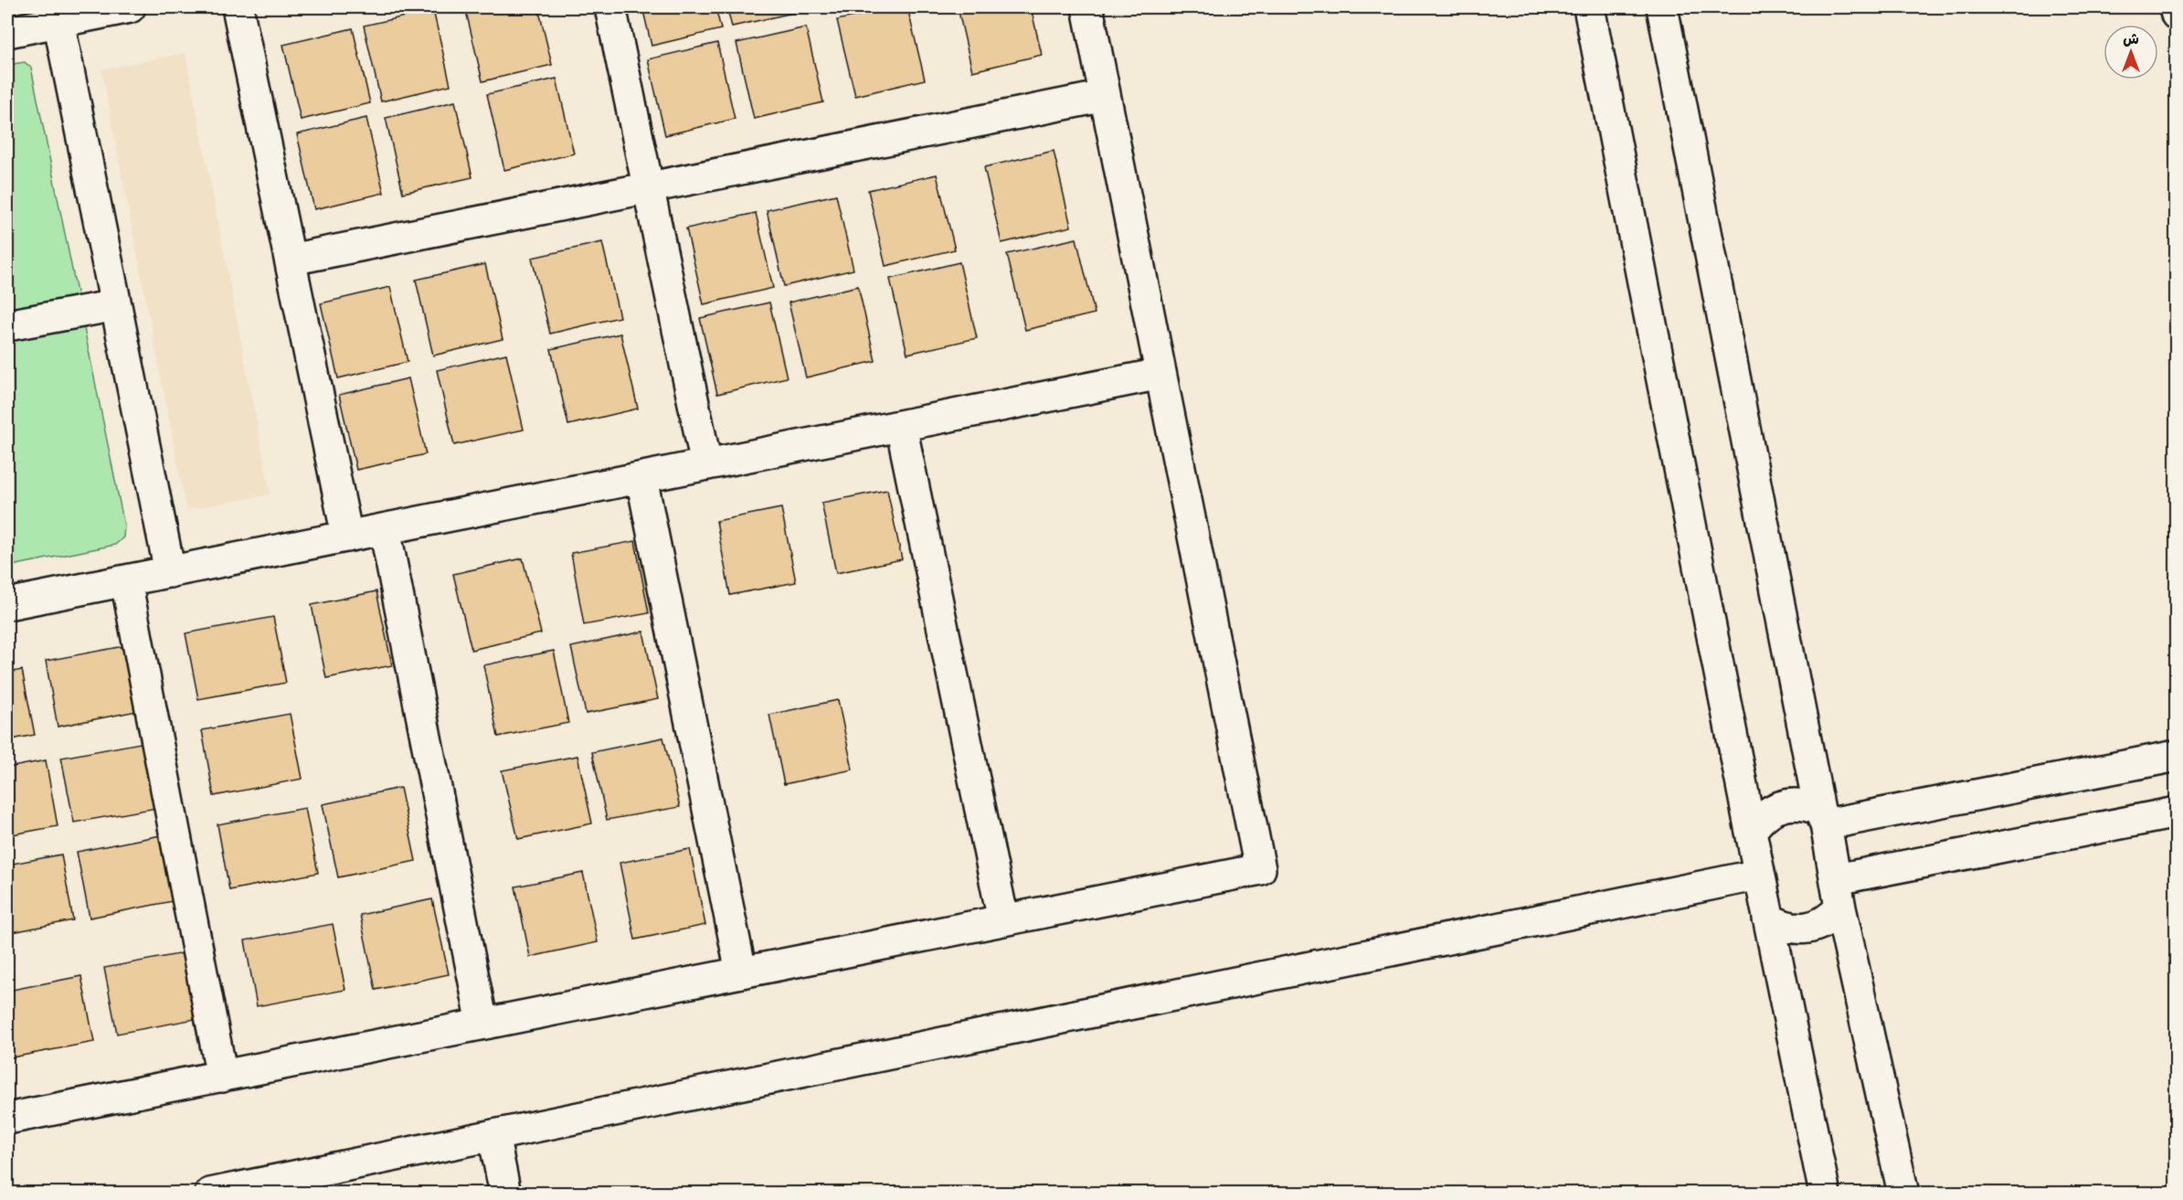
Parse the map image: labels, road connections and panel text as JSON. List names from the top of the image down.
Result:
{
  "north": "top"
}
